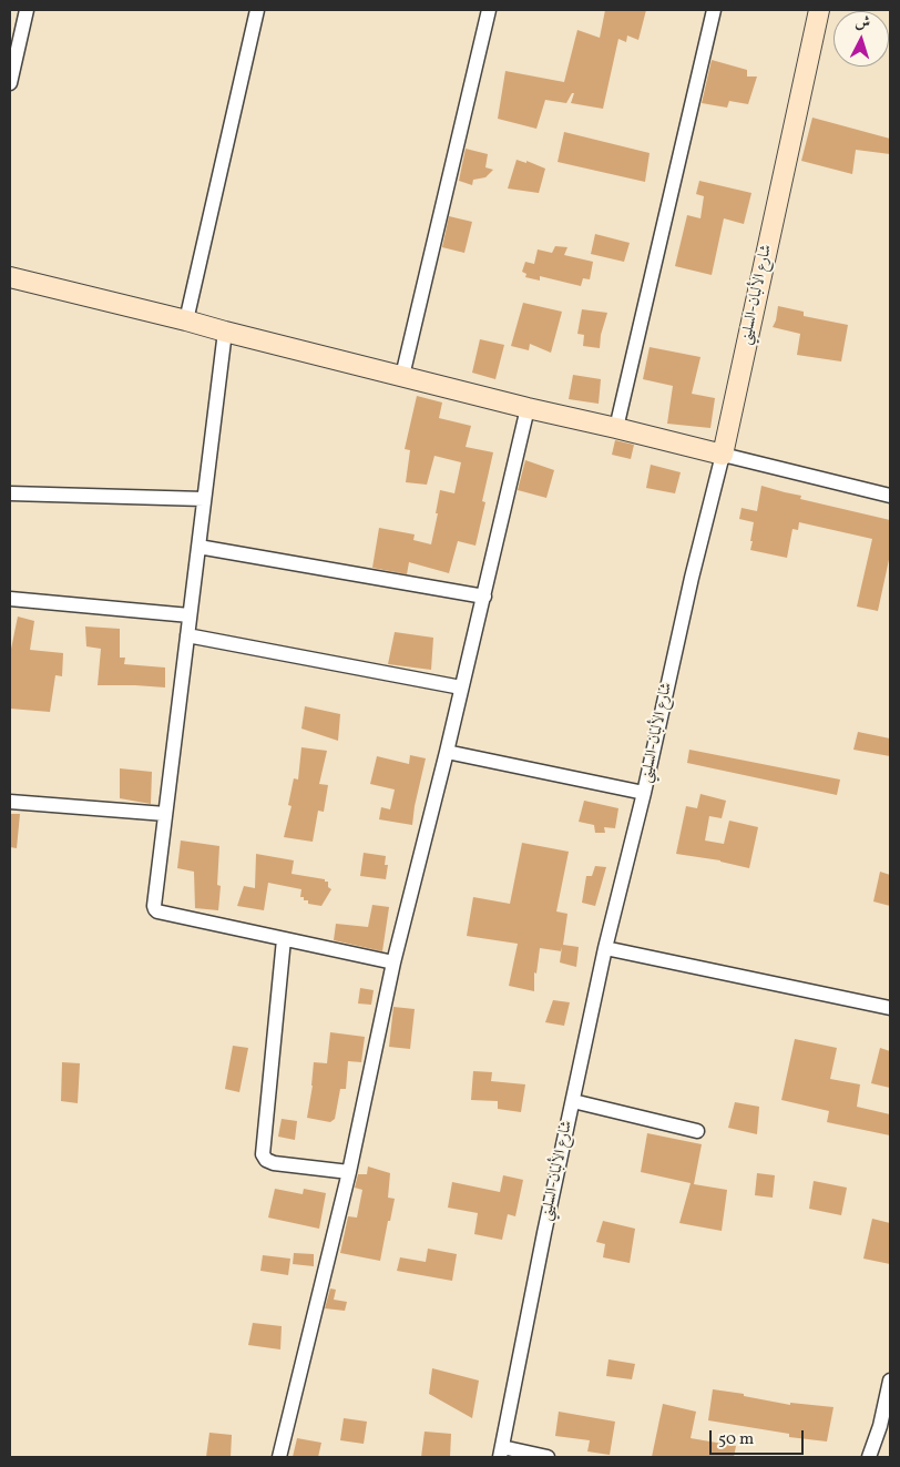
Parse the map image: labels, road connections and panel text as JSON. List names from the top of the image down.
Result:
{
  "streets": {
    "street": ["شارع الألبان-السليني"]
  },
  "scale_bar": "50 m",
  "north": "top"
}
